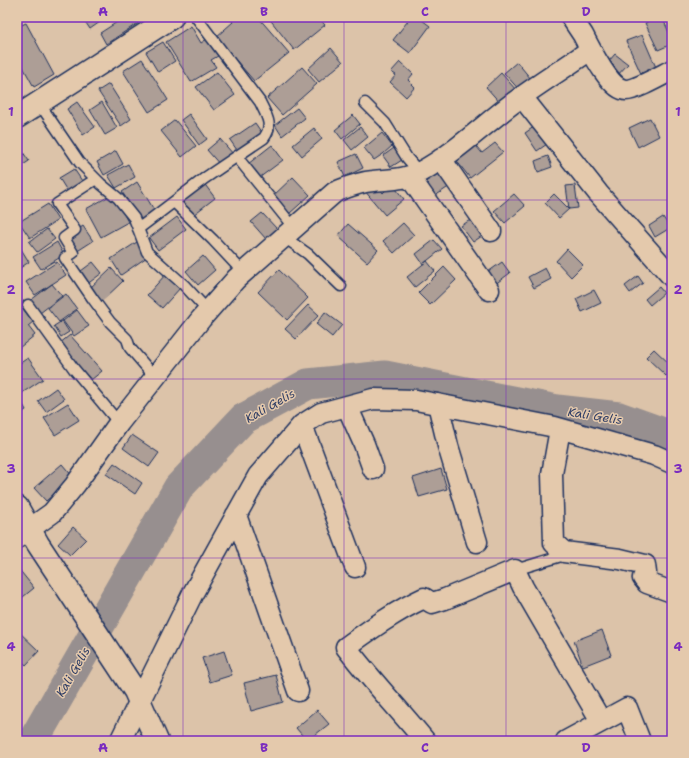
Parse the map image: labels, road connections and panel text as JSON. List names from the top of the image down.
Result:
{
  "water": ["Kali Gelis"],
  "grid": {
    "columns": [
      "A",
      "B",
      "C",
      "D"
    ],
    "rows": [
      "1",
      "2",
      "3",
      "4"
    ]
  }
}
